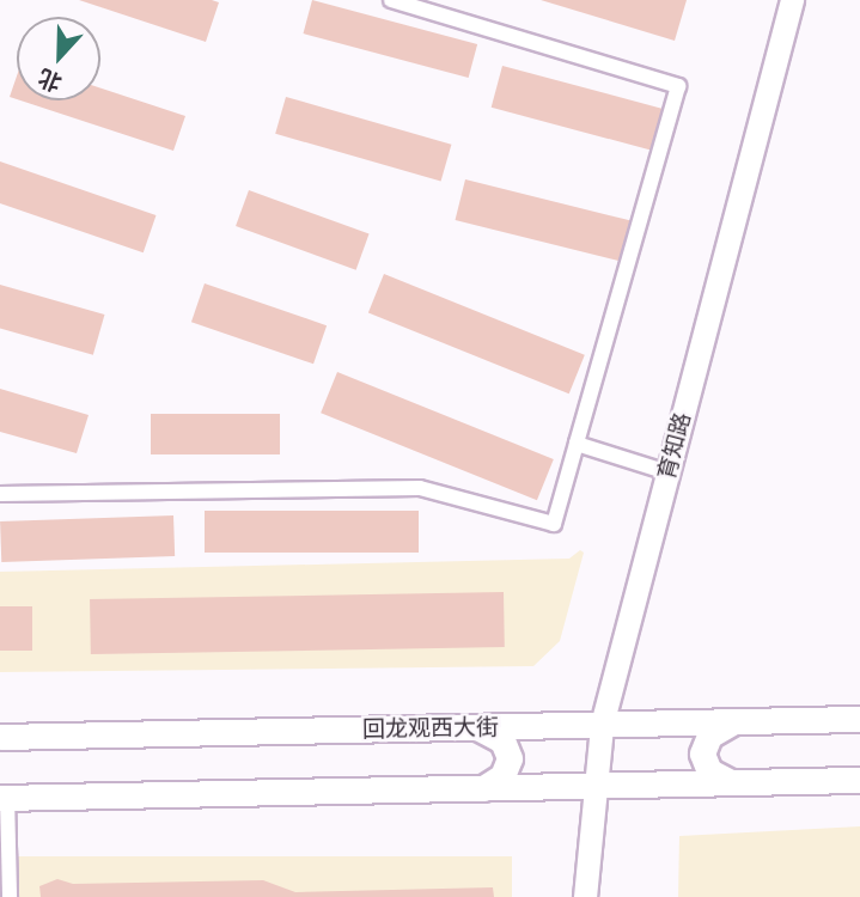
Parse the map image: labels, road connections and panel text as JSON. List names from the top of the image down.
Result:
{
  "streets": {
    "main road": ["回龙观西大街"],
    "street": ["育知路"]
  },
  "crossings": [
    ["育知路", "回龙观西大街"]
  ],
  "north": "bottom"
}
